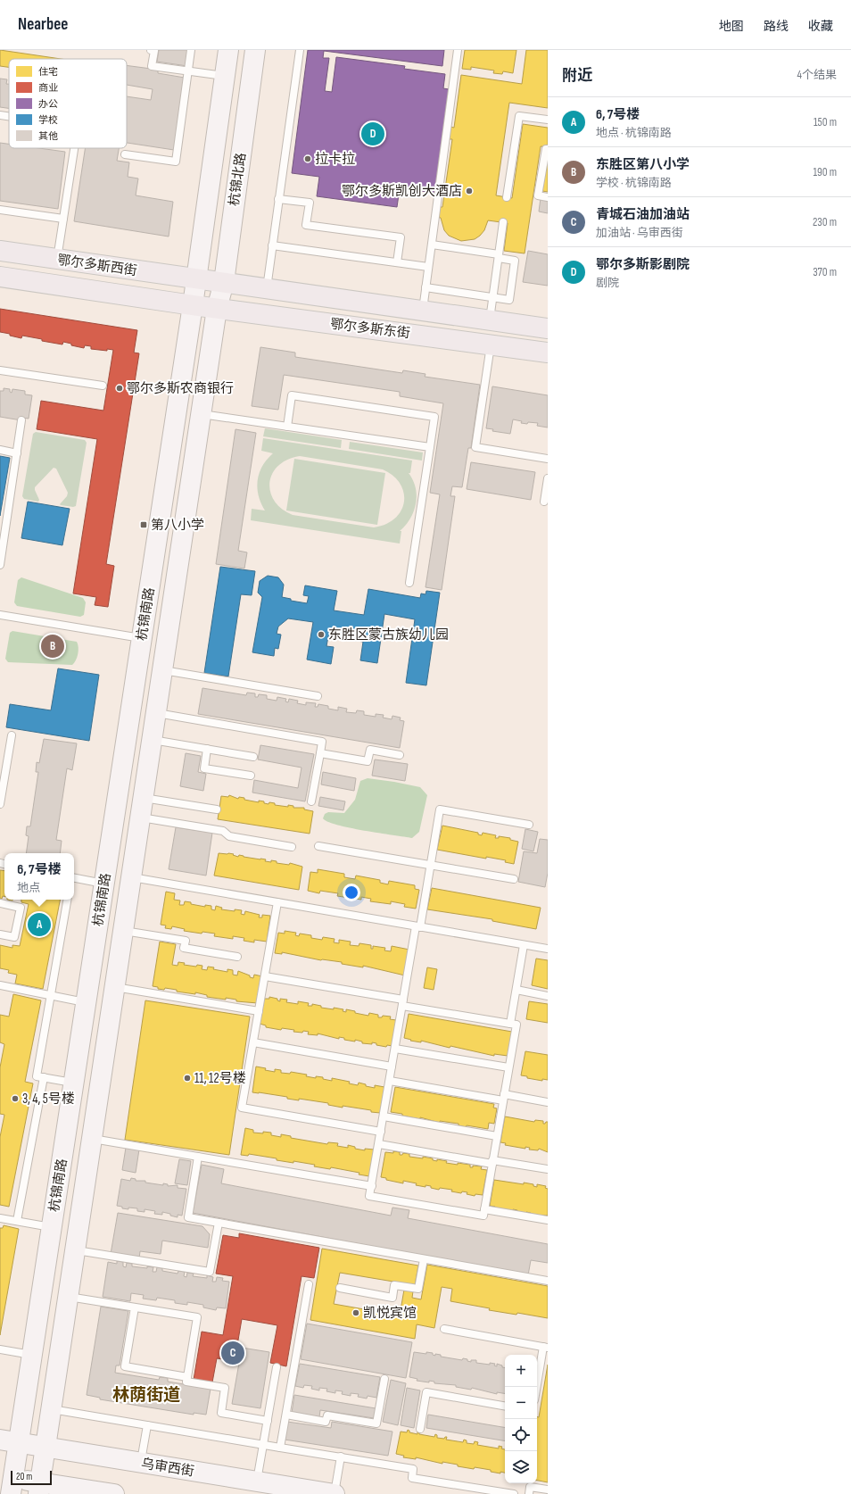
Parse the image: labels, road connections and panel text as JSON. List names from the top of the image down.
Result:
{
  "streets": {
    "main road": [
      "杭锦北路",
      "鄂尔多斯西街",
      "鄂尔多斯东街",
      "杭锦南路",
      "乌审西街"
    ]
  },
  "crossings": [
    ["杭锦北路", "鄂尔多斯西街"],
    ["杭锦北路", "鄂尔多斯东街"],
    ["杭锦北路", "杭锦南路"],
    ["鄂尔多斯西街", "鄂尔多斯东街"],
    ["鄂尔多斯西街", "杭锦南路"],
    ["鄂尔多斯东街", "杭锦南路"],
    ["杭锦南路", "乌审西街"]
  ],
  "districts": ["林荫街道"],
  "places": {
    "other": [
      "拉卡拉",
      "鄂尔多斯凯创大酒店",
      "鄂尔多斯农商银行",
      "东胜区蒙古族幼儿园",
      "11, 12号楼",
      "3, 4, 5号楼",
      "凯悦宾馆"
    ],
    "transit": ["第八小学"]
  },
  "legend": [
    "住宅",
    "商业",
    "办公",
    "学校",
    "其他"
  ],
  "scale_bar": "20 m",
  "page": {
    "header": "Nearbee",
    "nav": ["地图", "路线", "收藏"],
    "heading": ["附近", "4个结果"],
    "list": [
      {
        "mark": "A",
        "name": "6, 7号楼",
        "note": "地点 · 杭锦南路",
        "value": "150 m"
      },
      {
        "mark": "B",
        "name": "东胜区第八小学",
        "note": "学校 · 杭锦南路",
        "value": "190 m"
      },
      {
        "mark": "C",
        "name": "青城石油加油站",
        "note": "加油站 · 乌审西街",
        "value": "230 m"
      },
      {
        "mark": "D",
        "name": "鄂尔多斯影剧院",
        "note": "剧院",
        "value": "370 m"
      }
    ],
    "pins": [
      "D",
      "B",
      "A",
      "C"
    ],
    "popup": ["6, 7号楼", "地点"],
    "map_buttons": ["+", "−"],
    "scale": "20 m"
  }
}
